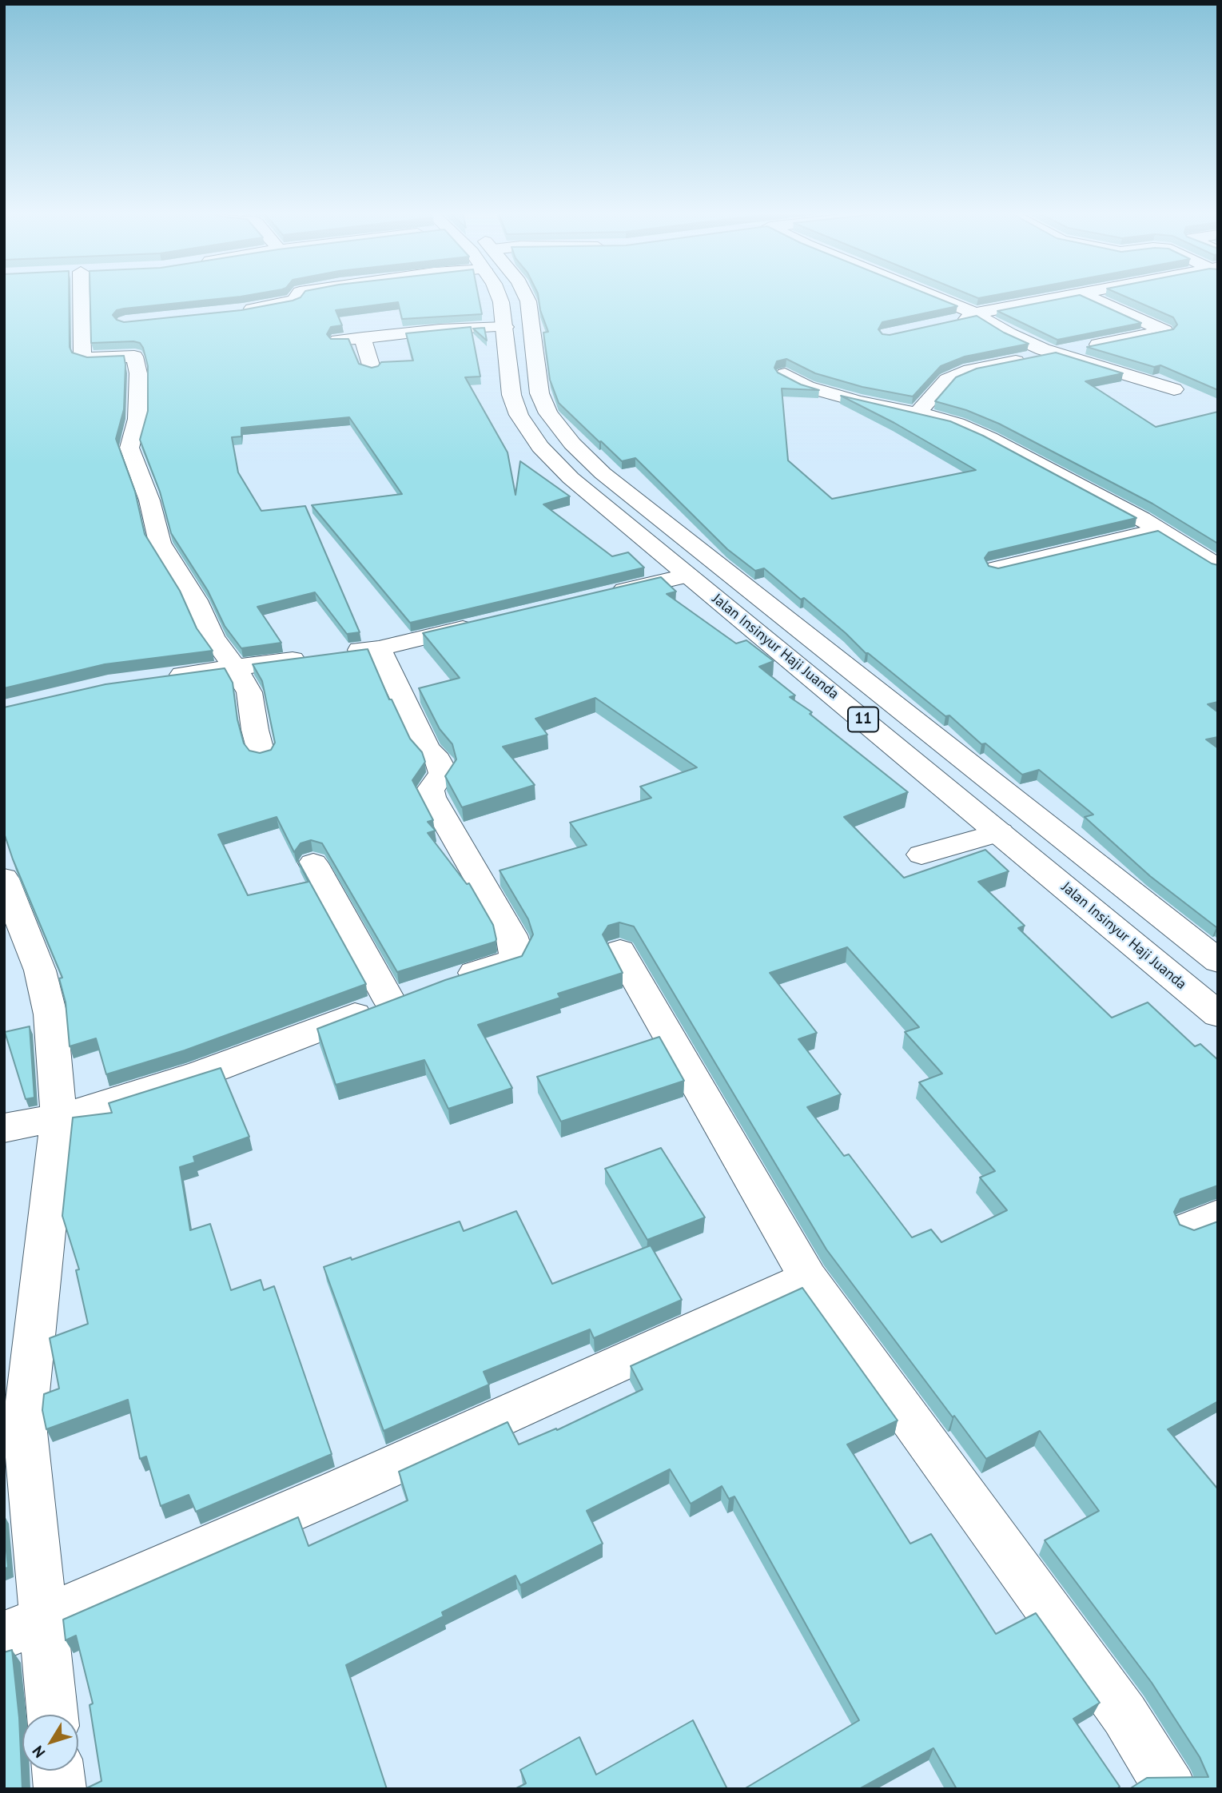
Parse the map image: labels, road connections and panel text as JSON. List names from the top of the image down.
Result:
{
  "streets": {
    "main road": ["Jalan Insinyur Haji Juanda", "11"]
  },
  "north": "bottom left"
}
